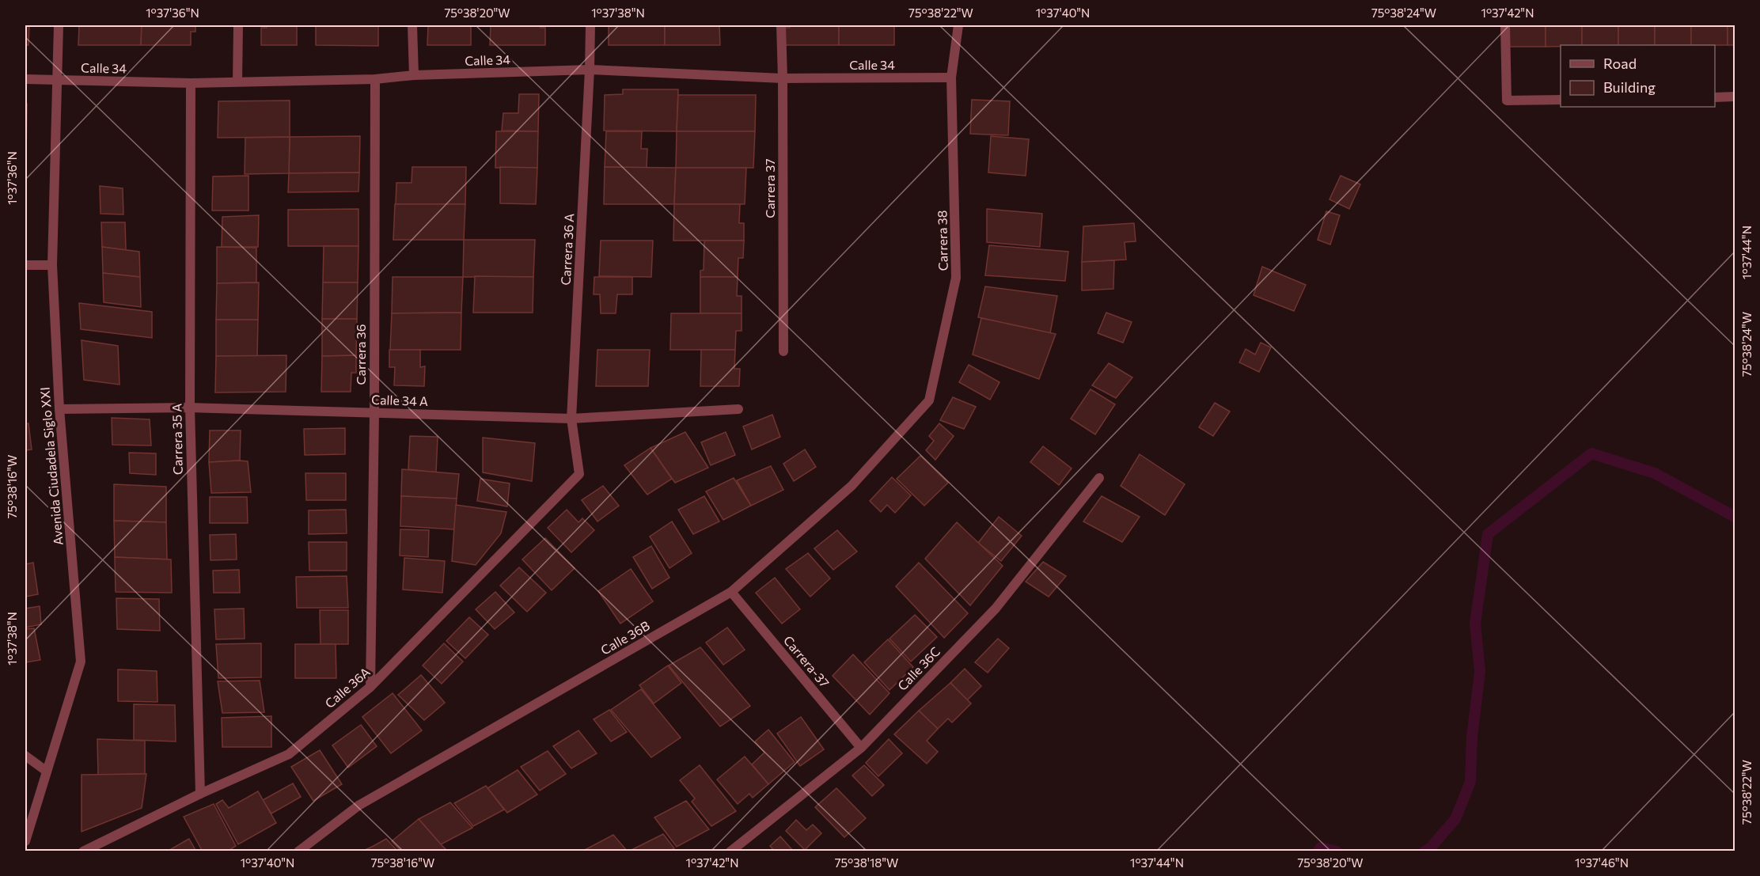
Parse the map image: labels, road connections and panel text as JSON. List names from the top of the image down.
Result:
{
  "streets": {
    "street": [
      "Calle 34",
      "Carrera 37",
      "Carrera 38",
      "Carrera 36 A",
      "Carrera 36",
      "Calle 34 A",
      "Carrera 35 A",
      "Avenida Ciudadela Siglo XXI",
      "Calle 36B",
      "Carrera-37",
      "Calle 36C",
      "Calle 36A"
    ]
  },
  "crossings": [
    ["Calle 34", "Carrera 37"],
    ["Calle 34", "Carrera 38"],
    ["Calle 34", "Carrera 36 A"],
    ["Calle 34", "Carrera 36"],
    ["Calle 34", "Carrera 35 A"],
    ["Calle 34", "Avenida Ciudadela Siglo XXI"],
    ["Carrera 38", "Calle 36B"],
    ["Carrera 36 A", "Calle 34 A"],
    ["Carrera 36 A", "Calle 36A"],
    ["Carrera 36", "Calle 34 A"],
    ["Carrera 36", "Calle 36A"],
    ["Calle 34 A", "Carrera 35 A"],
    ["Calle 34 A", "Avenida Ciudadela Siglo XXI"],
    ["Carrera 35 A", "Calle 36A"],
    ["Calle 36B", "Carrera-37"],
    ["Carrera-37", "Calle 36C"]
  ],
  "legend": ["Road", "Building"],
  "coordinates": [
    "1°37'36\"N",
    "75°38'20\"W",
    "1°37'38\"N",
    "75°38'22\"W",
    "1°37'40\"N",
    "75°38'24\"W",
    "1°37'42\"N",
    "1°37'44\"N",
    "75°38'16\"W",
    "75°38'18\"W",
    "1°37'46\"N"
  ]
}
